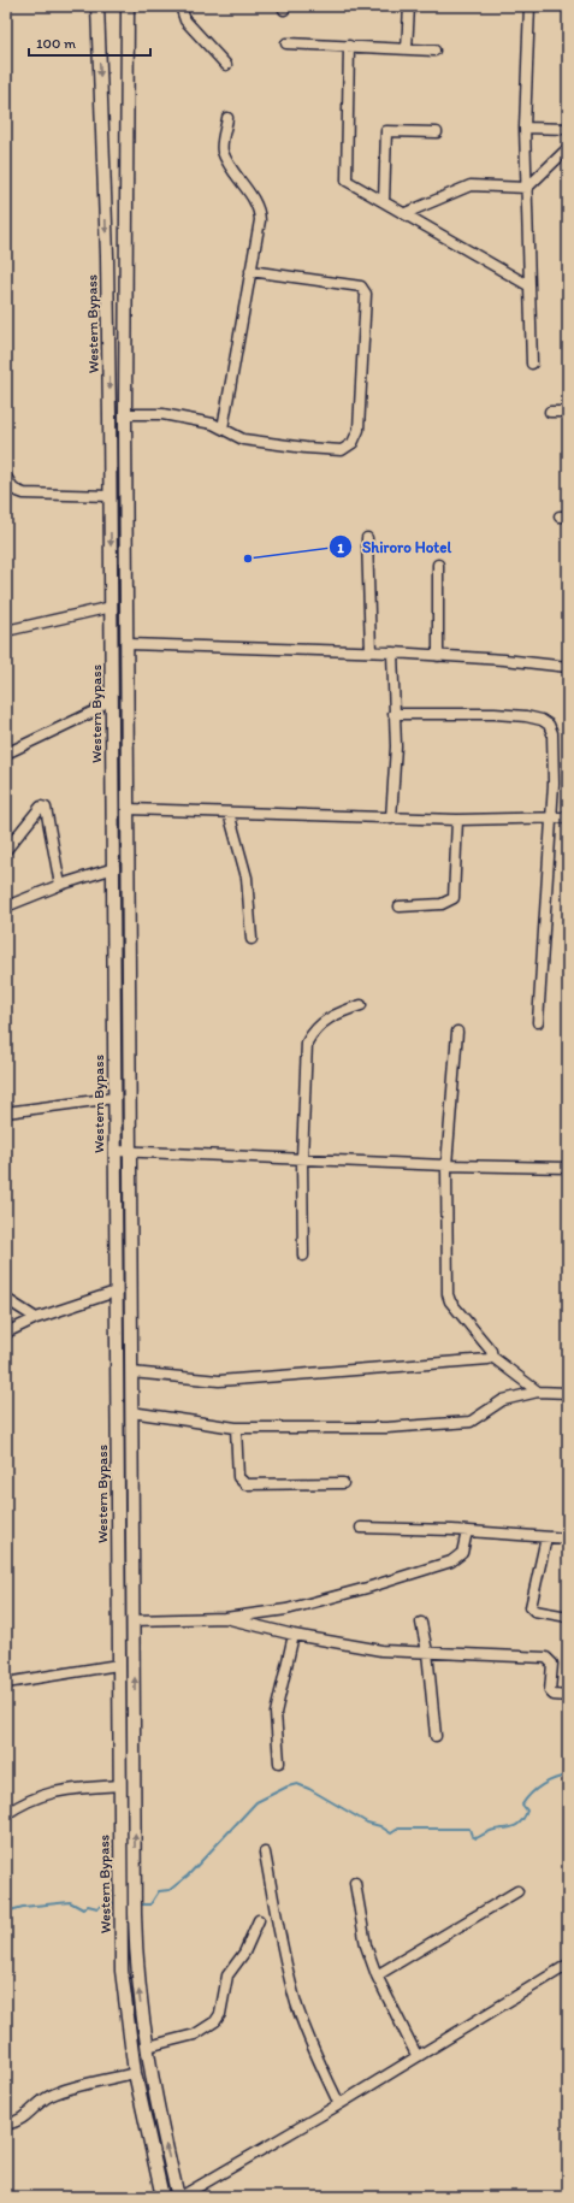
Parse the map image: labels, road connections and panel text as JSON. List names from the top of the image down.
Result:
{
  "streets": {
    "main road": ["Western Bypass"]
  },
  "places": ["Shiroro Hotel"],
  "scale_bar": "100 m"
}
